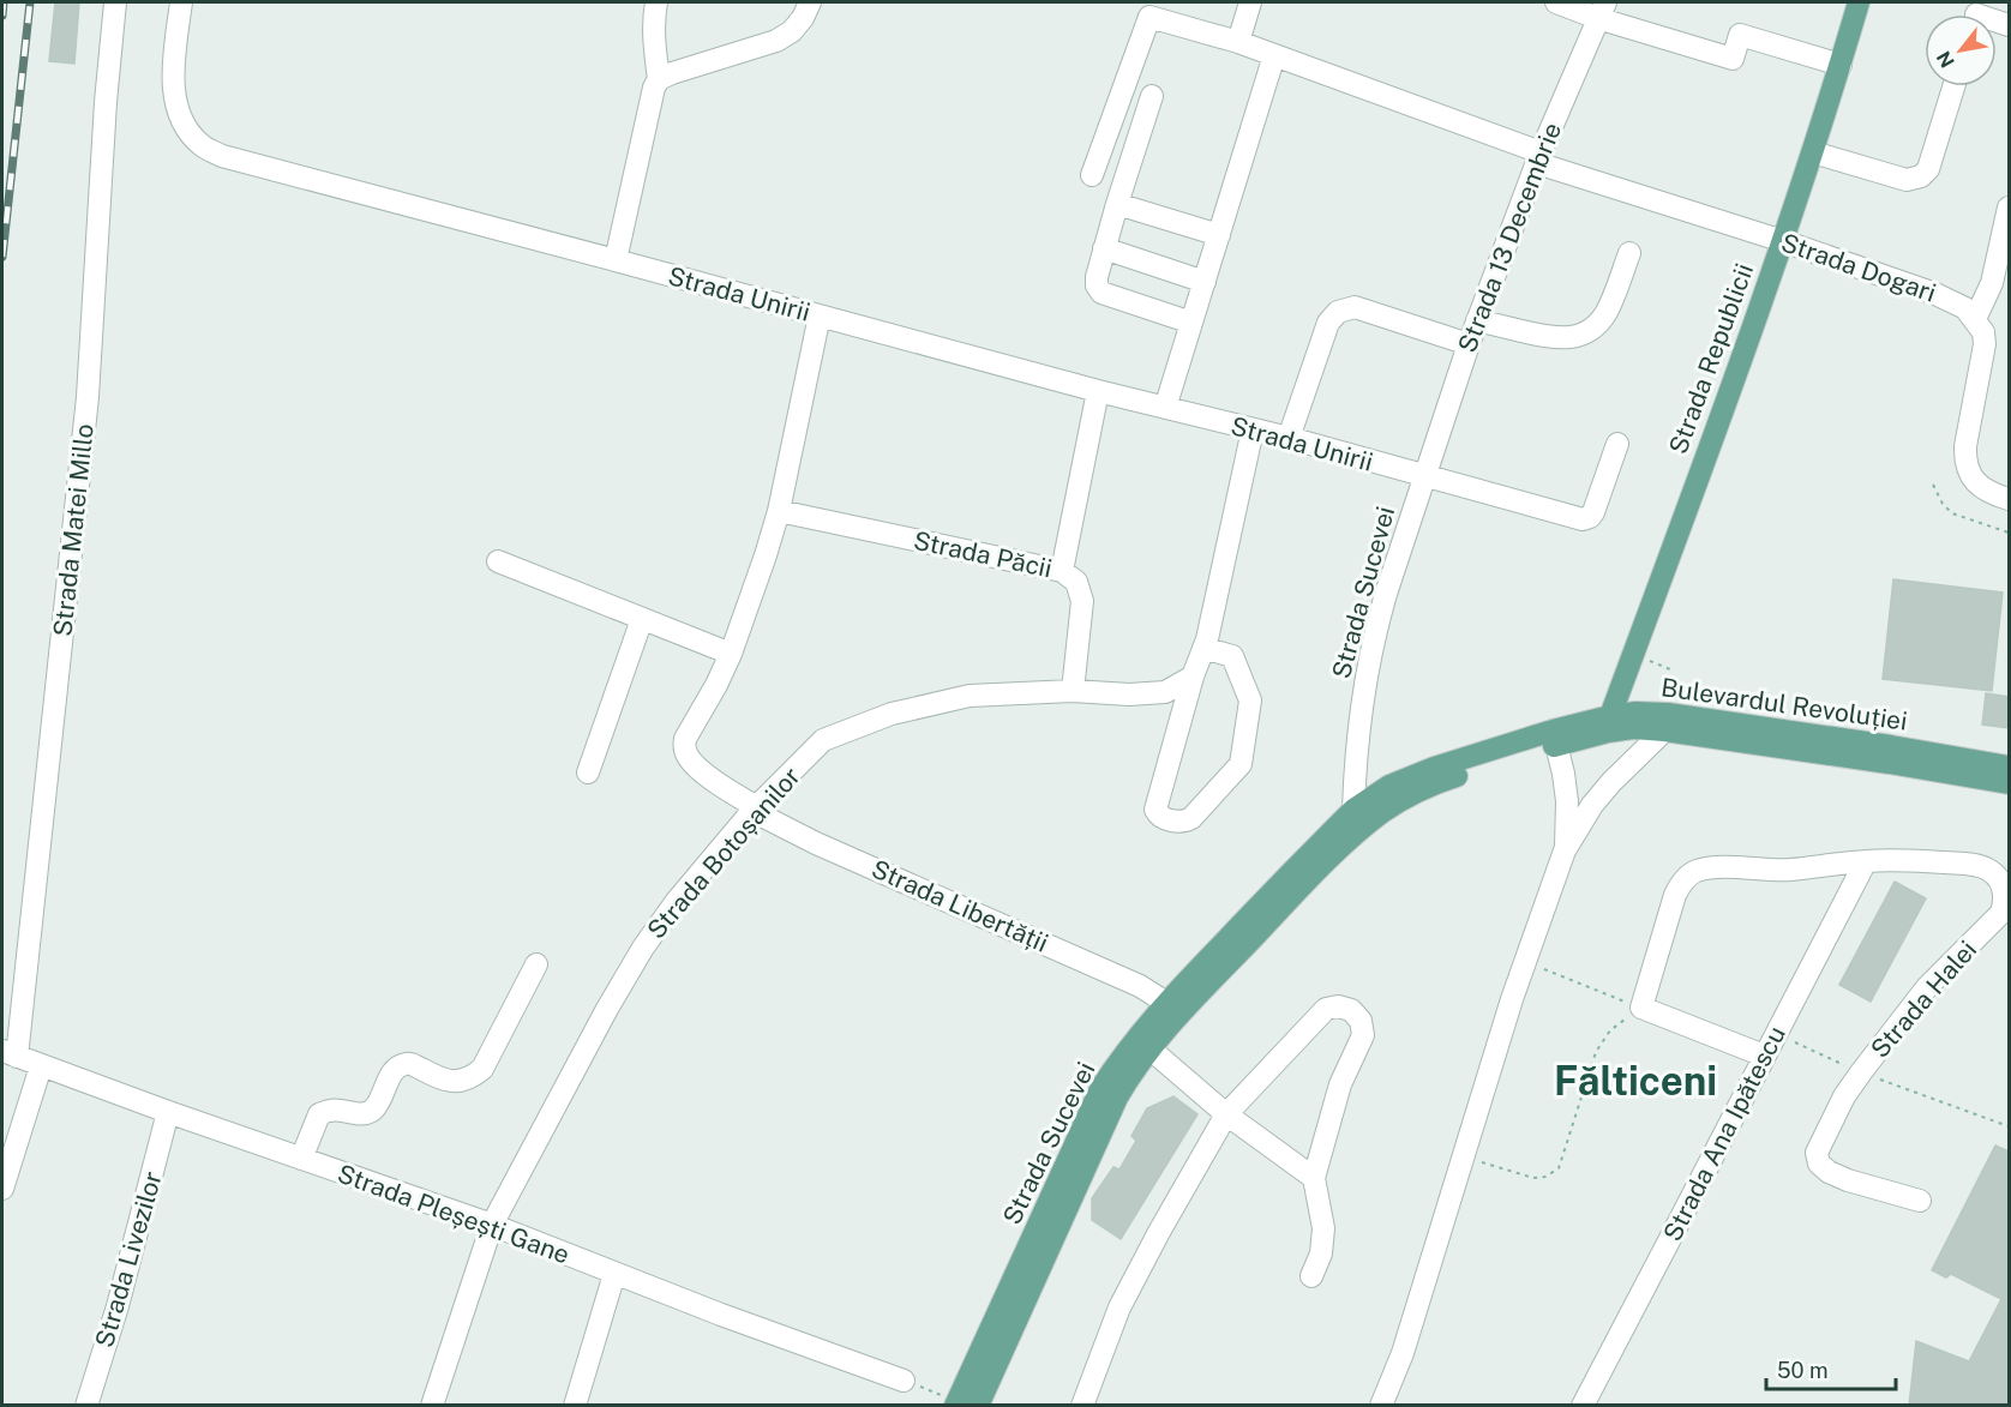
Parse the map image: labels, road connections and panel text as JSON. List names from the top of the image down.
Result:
{
  "streets": {
    "main road": ["Strada Republicii", "Strada Sucevei", "Bulevardul Revoluției"],
    "street": [
      "Strada 13 Decembrie",
      "Strada Dogari",
      "Strada Unirii",
      "Strada Matei Millo",
      "Strada Păcii",
      "Strada Botoșanilor",
      "Strada Libertății",
      "Strada Halei",
      "Strada Ana Ipătescu",
      "Strada Pleșești Gane",
      "Strada Livezilor"
    ]
  },
  "crossings": [
    ["Strada 13 Decembrie", "Strada Dogari"],
    ["Strada 13 Decembrie", "Strada Unirii"],
    ["Strada 13 Decembrie", "Strada Sucevei"],
    ["Strada Dogari", "Strada Republicii"],
    ["Strada Unirii", "Strada Sucevei"],
    ["Strada Republicii", "Bulevardul Revoluției"],
    ["Strada Matei Millo", "Strada Pleșești Gane"],
    ["Strada Păcii", "Strada Botoșanilor"],
    ["Strada Sucevei", "Bulevardul Revoluției"],
    ["Strada Sucevei", "Strada Libertății"],
    ["Strada Botoșanilor", "Strada Libertății"],
    ["Strada Botoșanilor", "Strada Pleșești Gane"],
    ["Strada Halei", "Strada Ana Ipătescu"],
    ["Strada Pleșești Gane", "Strada Livezilor"]
  ],
  "districts": ["Fălticeni"],
  "scale_bar": "50 m",
  "north": "bottom left"
}
